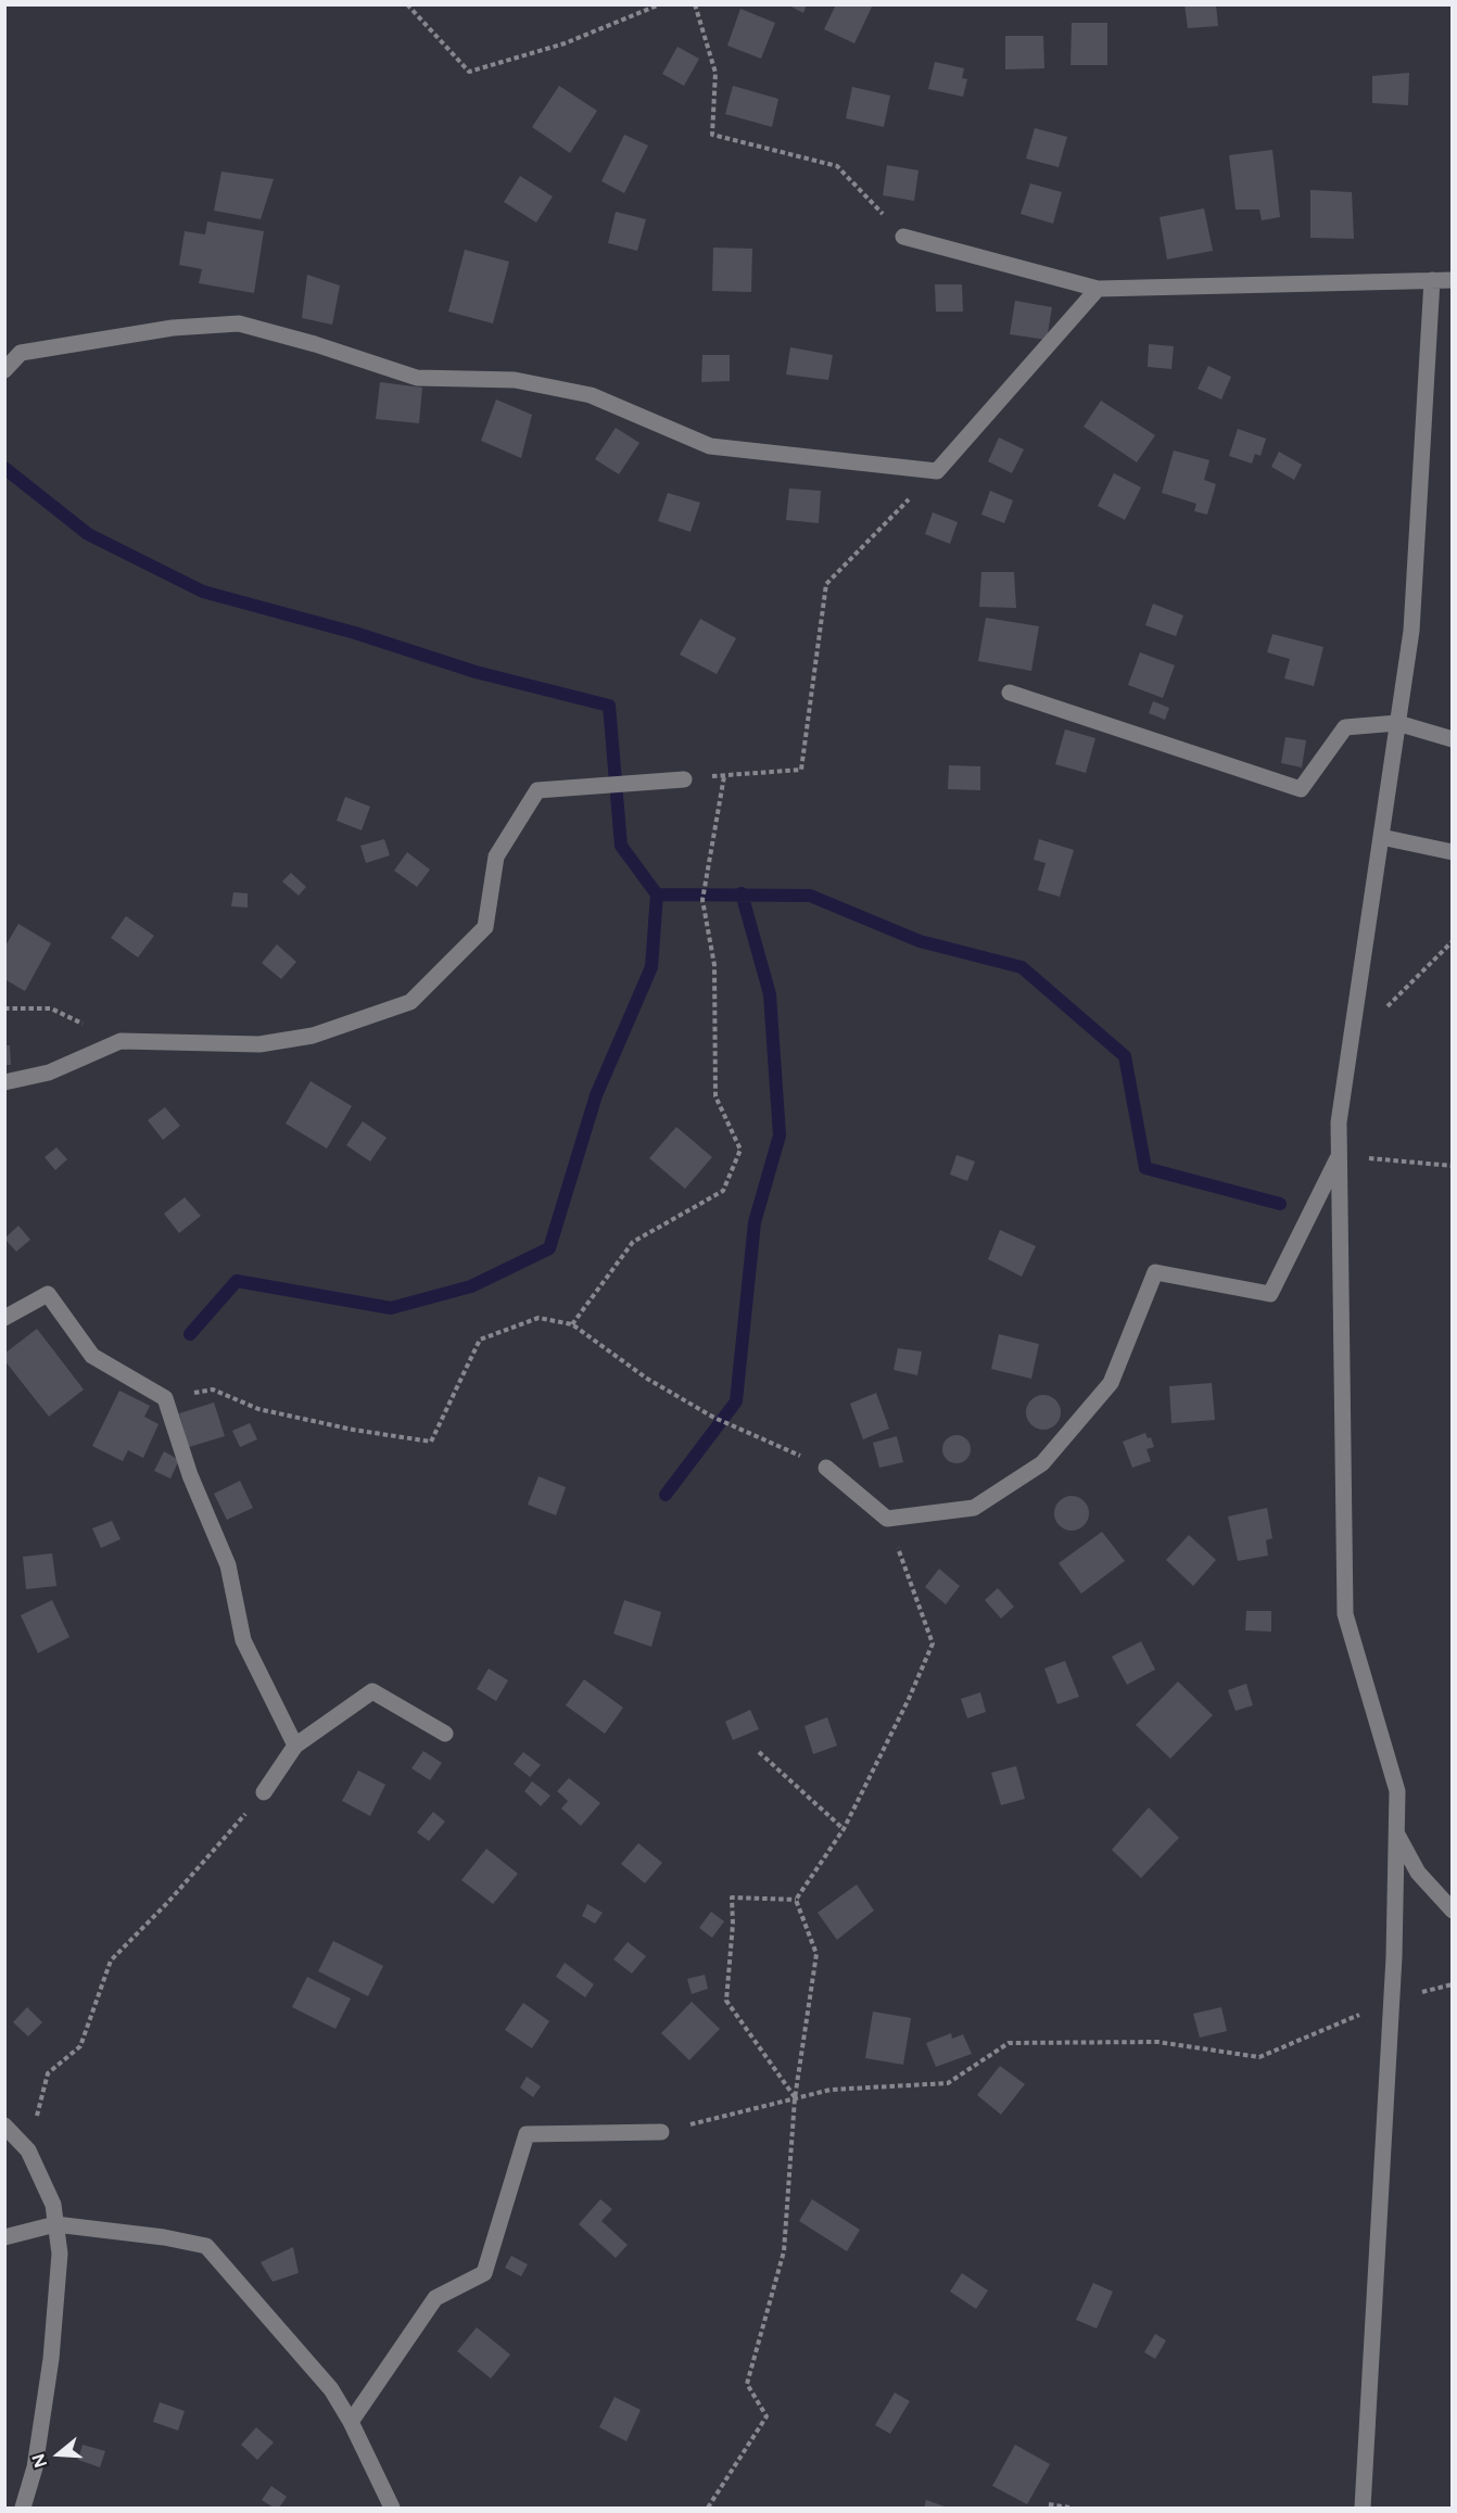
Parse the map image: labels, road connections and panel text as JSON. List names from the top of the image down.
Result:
{
  "north": "left"
}
